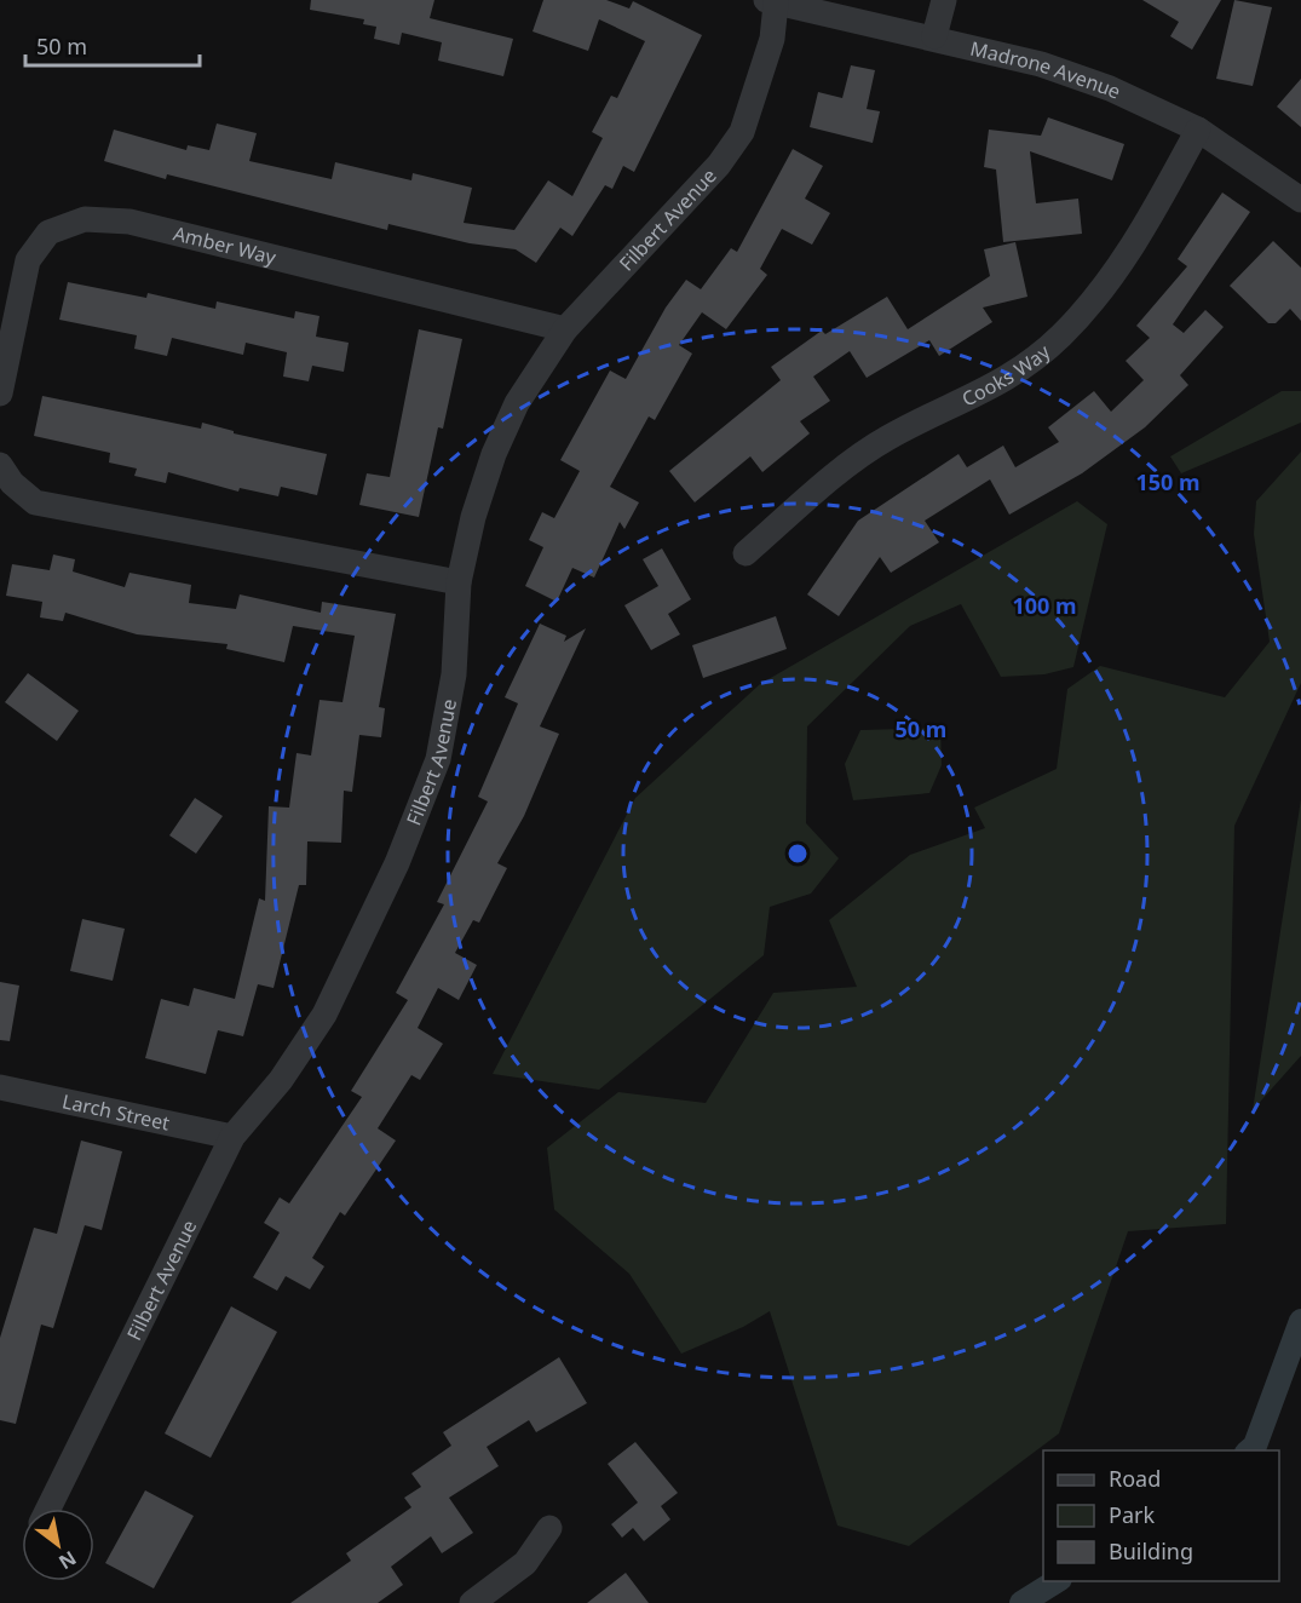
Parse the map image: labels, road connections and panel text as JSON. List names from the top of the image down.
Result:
{
  "streets": {
    "street": [
      "Madrone Avenue",
      "Filbert Avenue",
      "Amber Way",
      "Cooks Way",
      "Larch Street"
    ]
  },
  "crossings": [
    ["Madrone Avenue", "Filbert Avenue"],
    ["Madrone Avenue", "Cooks Way"],
    ["Filbert Avenue", "Amber Way"],
    ["Filbert Avenue", "Larch Street"]
  ],
  "legend": ["Road", "Park", "Building"],
  "scale_bar": "50 m",
  "north": "bottom right",
  "rings": ["150 m", "100 m", "50 m"]
}
